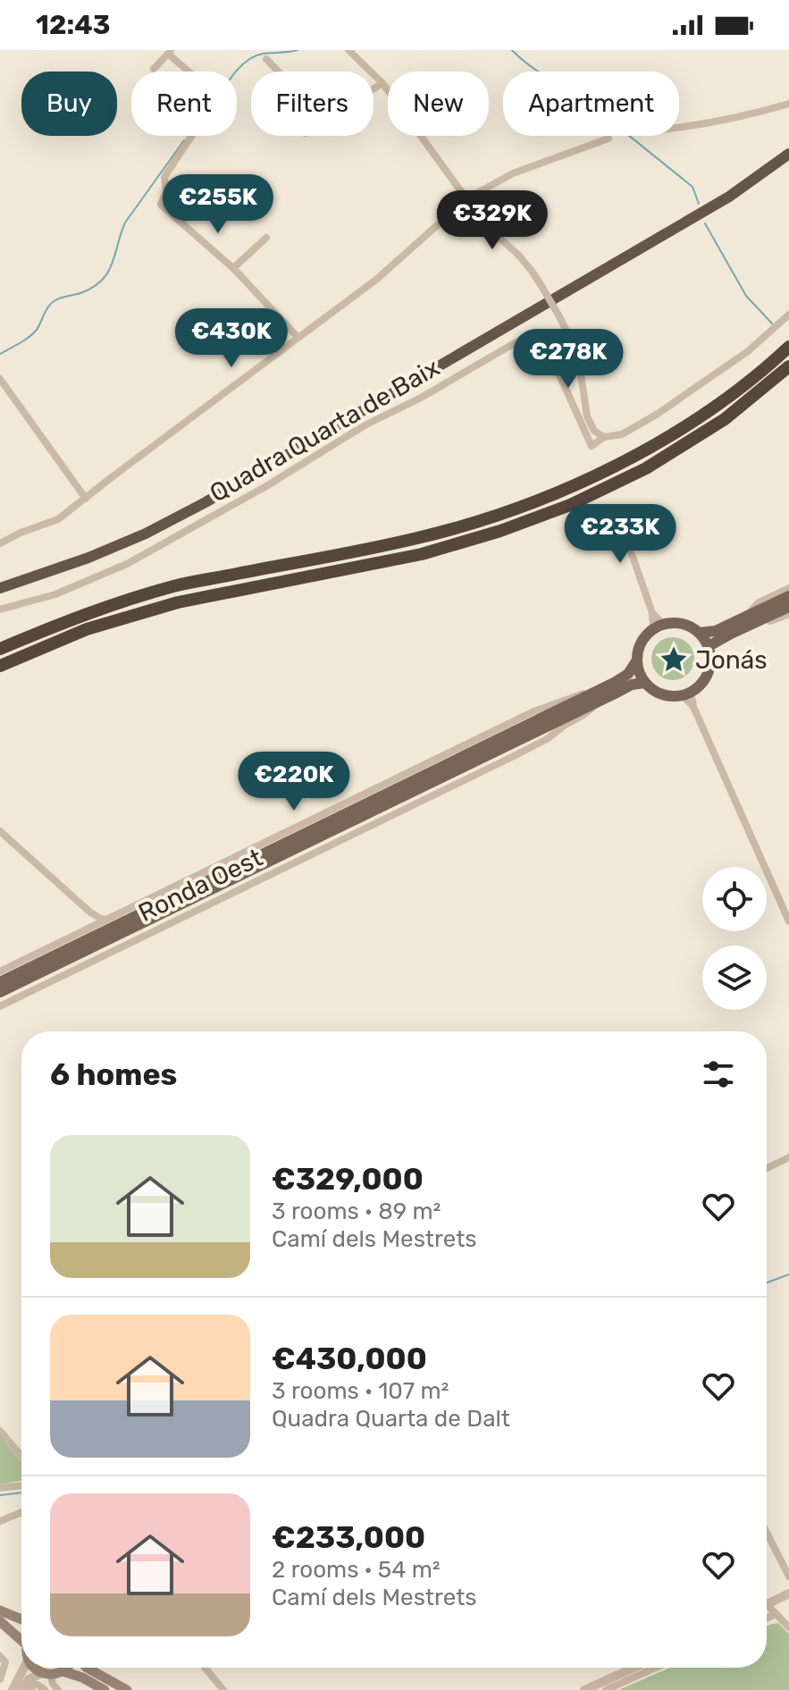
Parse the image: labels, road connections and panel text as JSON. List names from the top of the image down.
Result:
{
  "streets": {
    "main road": ["Ronda Oest"],
    "street": ["Quadra Quarta de Baix"]
  },
  "places": {
    "place": ["Jonás"]
  },
  "page": {
    "status": "12:43",
    "chip": [
      "Buy",
      "Rent",
      "Filters",
      "New",
      "Apartment"
    ],
    "price": [
      "€255K",
      "€329K",
      "€430K",
      "€278K",
      "€233K",
      "€220K"
    ],
    "heading": "6 homes",
    "list": [
      {
        "name": "€329,000",
        "note": "3 rooms · 89 m² · Camí dels Mestrets"
      },
      {
        "name": "€430,000",
        "note": "3 rooms · 107 m² · Quadra Quarta de Dalt"
      },
      {
        "name": "€233,000",
        "note": "2 rooms · 54 m² · Camí dels Mestrets"
      }
    ]
  }
}
